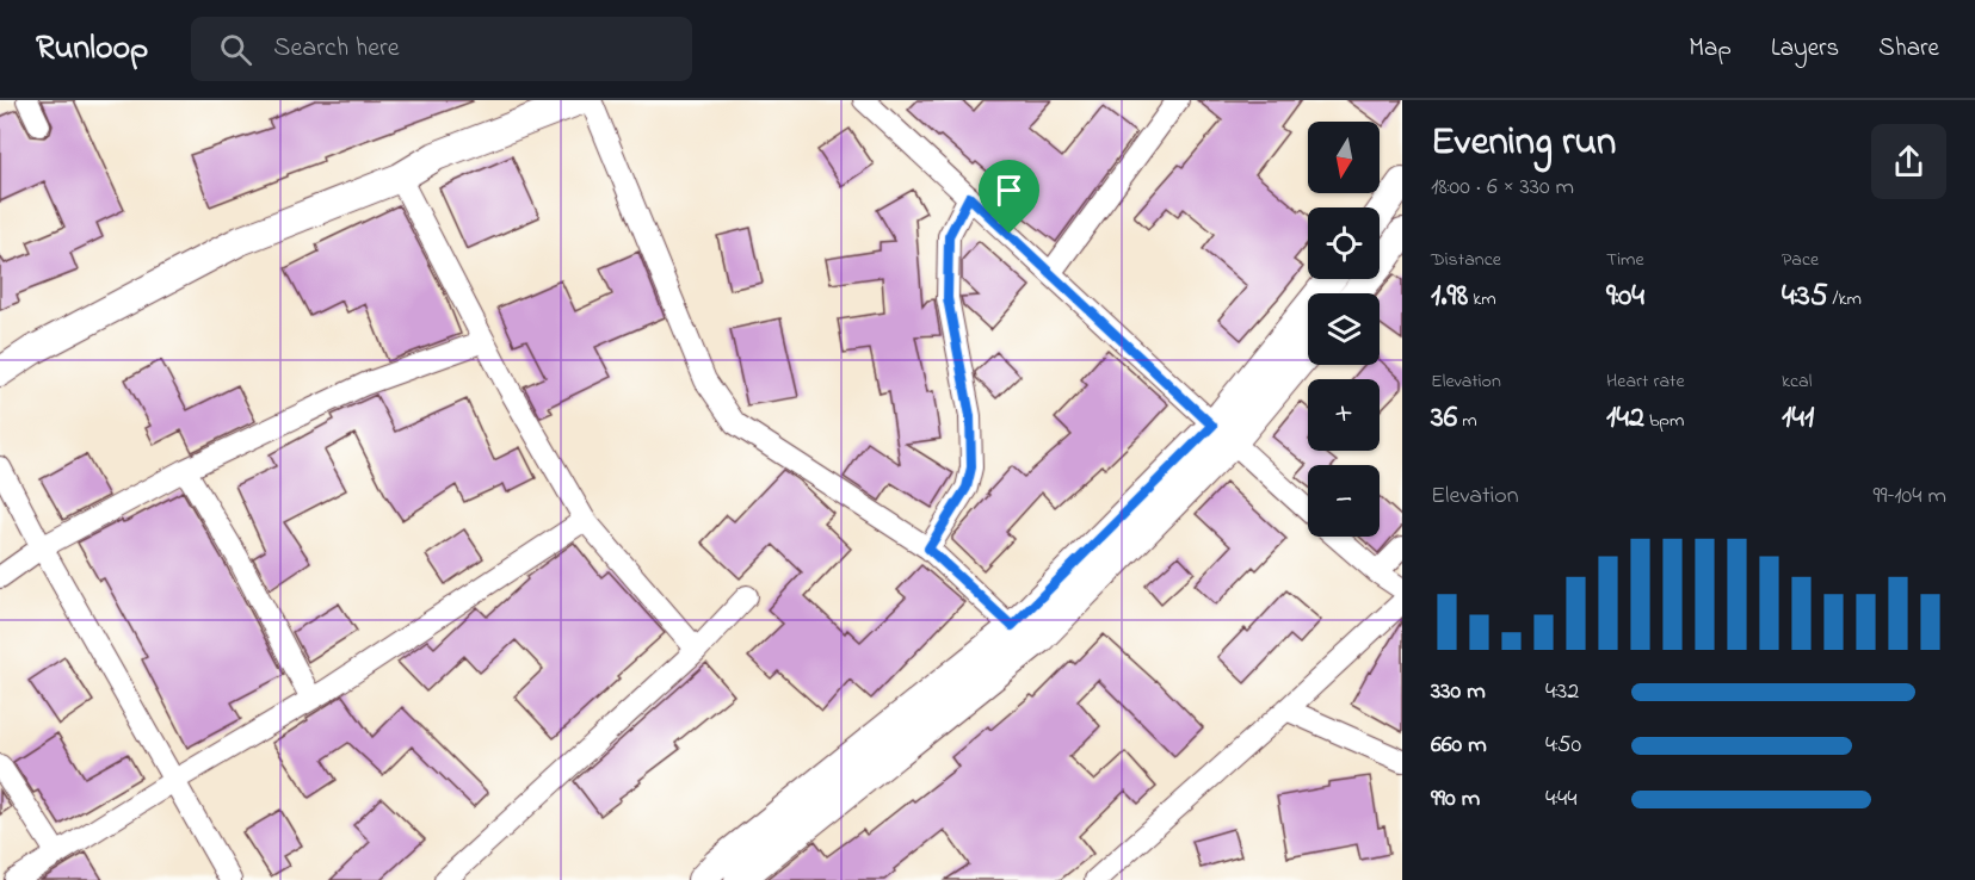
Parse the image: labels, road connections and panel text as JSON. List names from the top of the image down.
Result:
{
  "north": "bottom",
  "page": {
    "header": "Runloop",
    "search": "Search here",
    "nav": ["Map", "Layers", "Share"],
    "heading": ["Evening run", "18:00 · 6 × 330 m"],
    "map_buttons": ["+", "−"],
    "stats": [
      ["Distance", "1.98 km"],
      ["Time", "9:04"],
      ["Pace", "4:35 /km"],
      ["Elevation", "36 m"],
      ["Heart rate", "142 bpm"],
      ["kcal", "141"]
    ],
    "chart": ["Elevation", "99–104 m"],
    "list": [
      {
        "name": "330 m",
        "note": "4:32"
      },
      {
        "name": "660 m",
        "note": "4:50"
      },
      {
        "name": "990 m",
        "note": "4:44"
      }
    ]
  }
}
